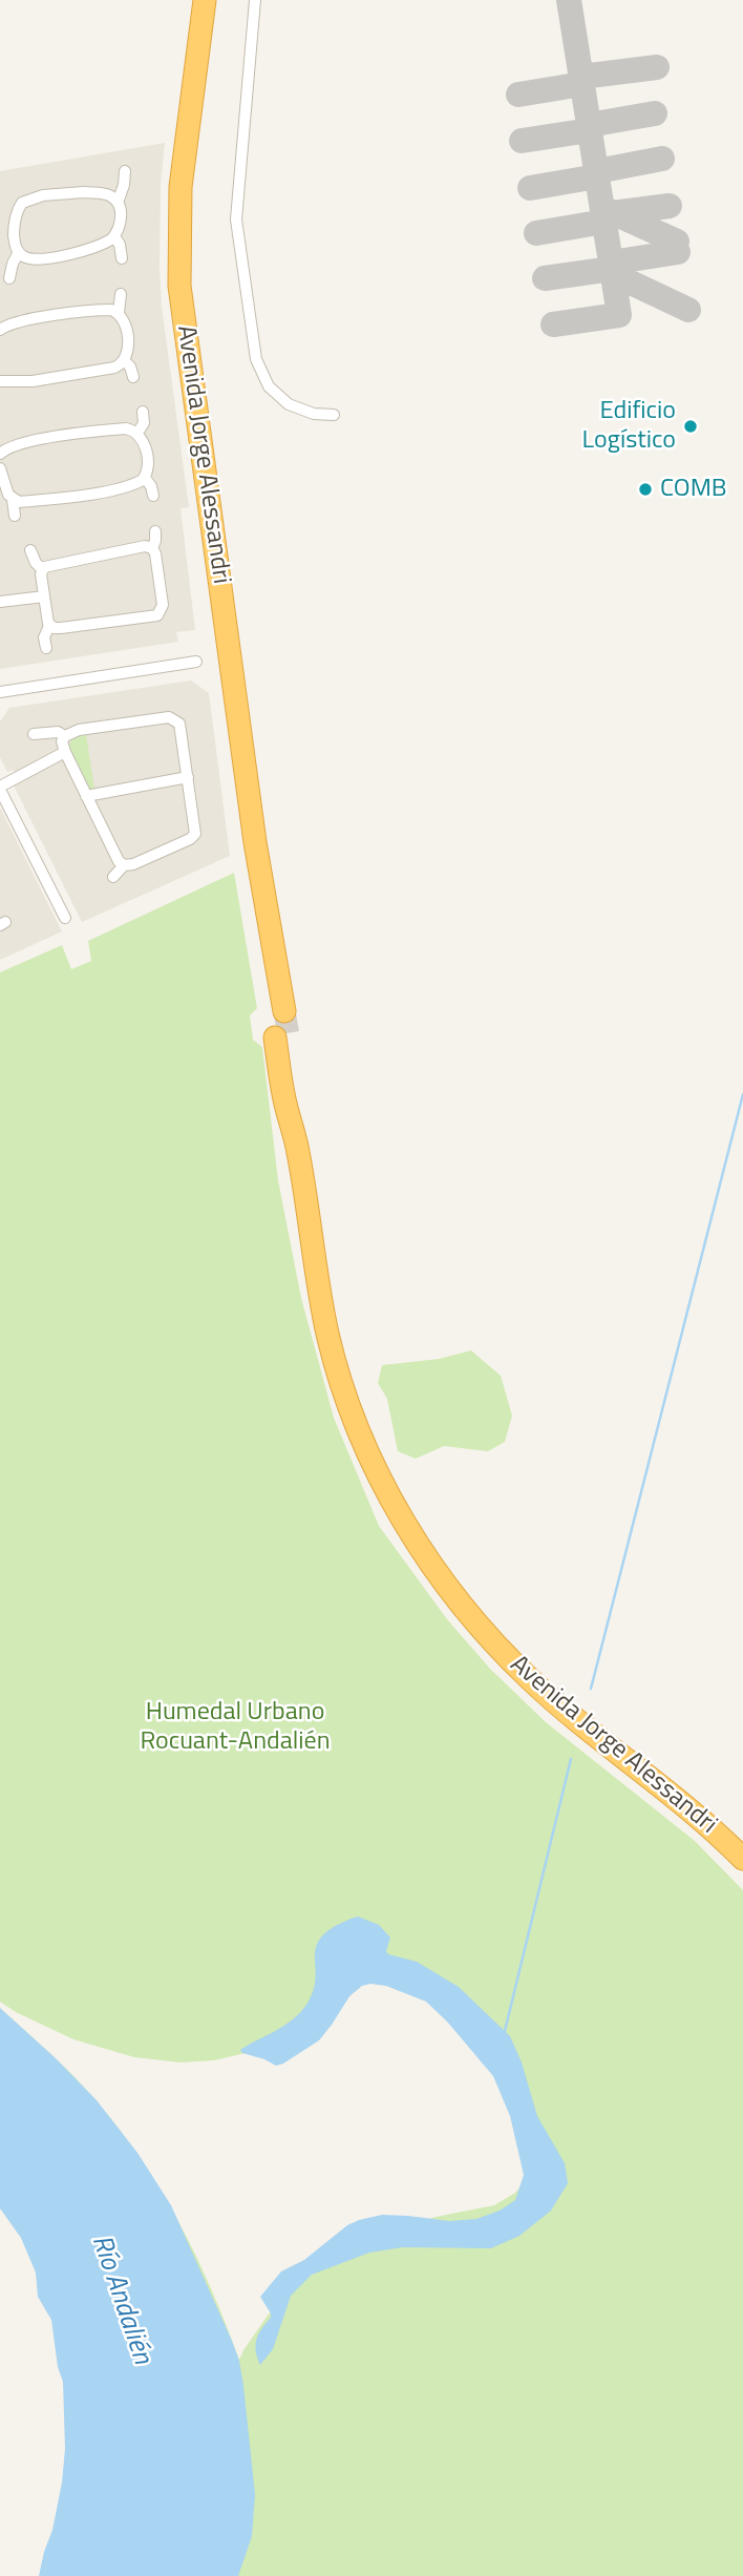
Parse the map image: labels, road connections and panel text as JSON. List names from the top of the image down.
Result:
{
  "streets": {
    "highway": ["Avenida Jorge Alessandri"]
  },
  "water": ["Río Andalién"],
  "parks": ["Humedal Urbano Rocuant-Andalién"],
  "places": ["Edificio Logístico", "COMB"]
}
